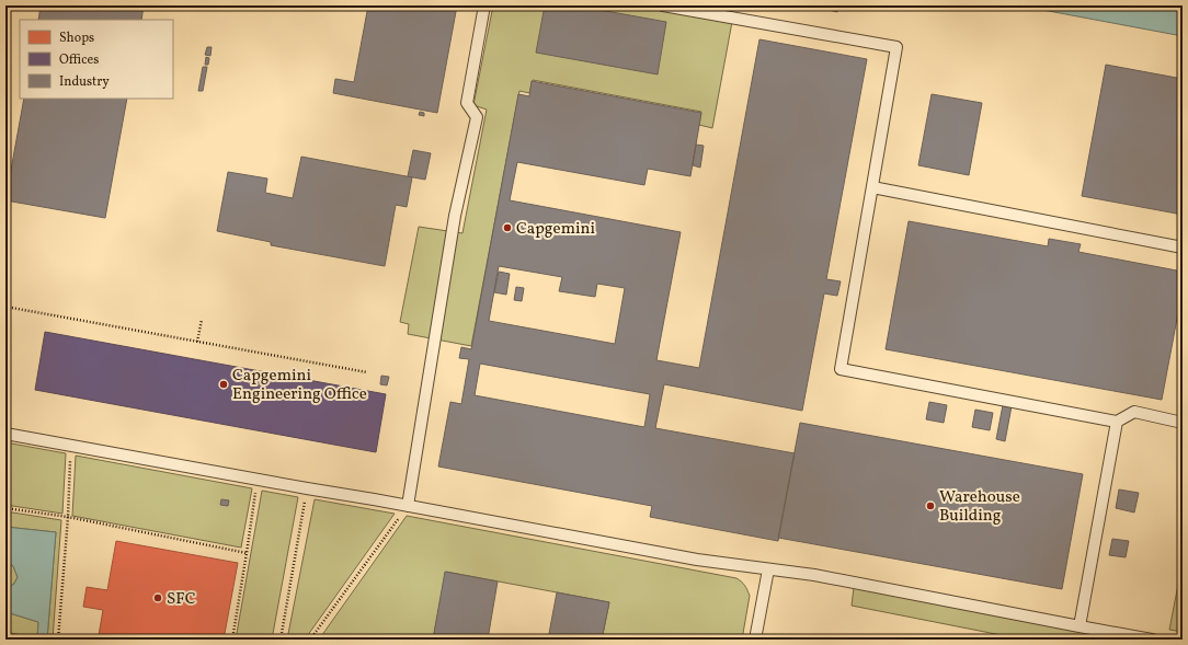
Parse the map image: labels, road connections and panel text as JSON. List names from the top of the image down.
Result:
{
  "places": [
    "Capgemini",
    "Capgemini Engineering Office",
    "Warehouse Building",
    "SFC"
  ],
  "legend": ["Shops", "Offices", "Industry"]
}
